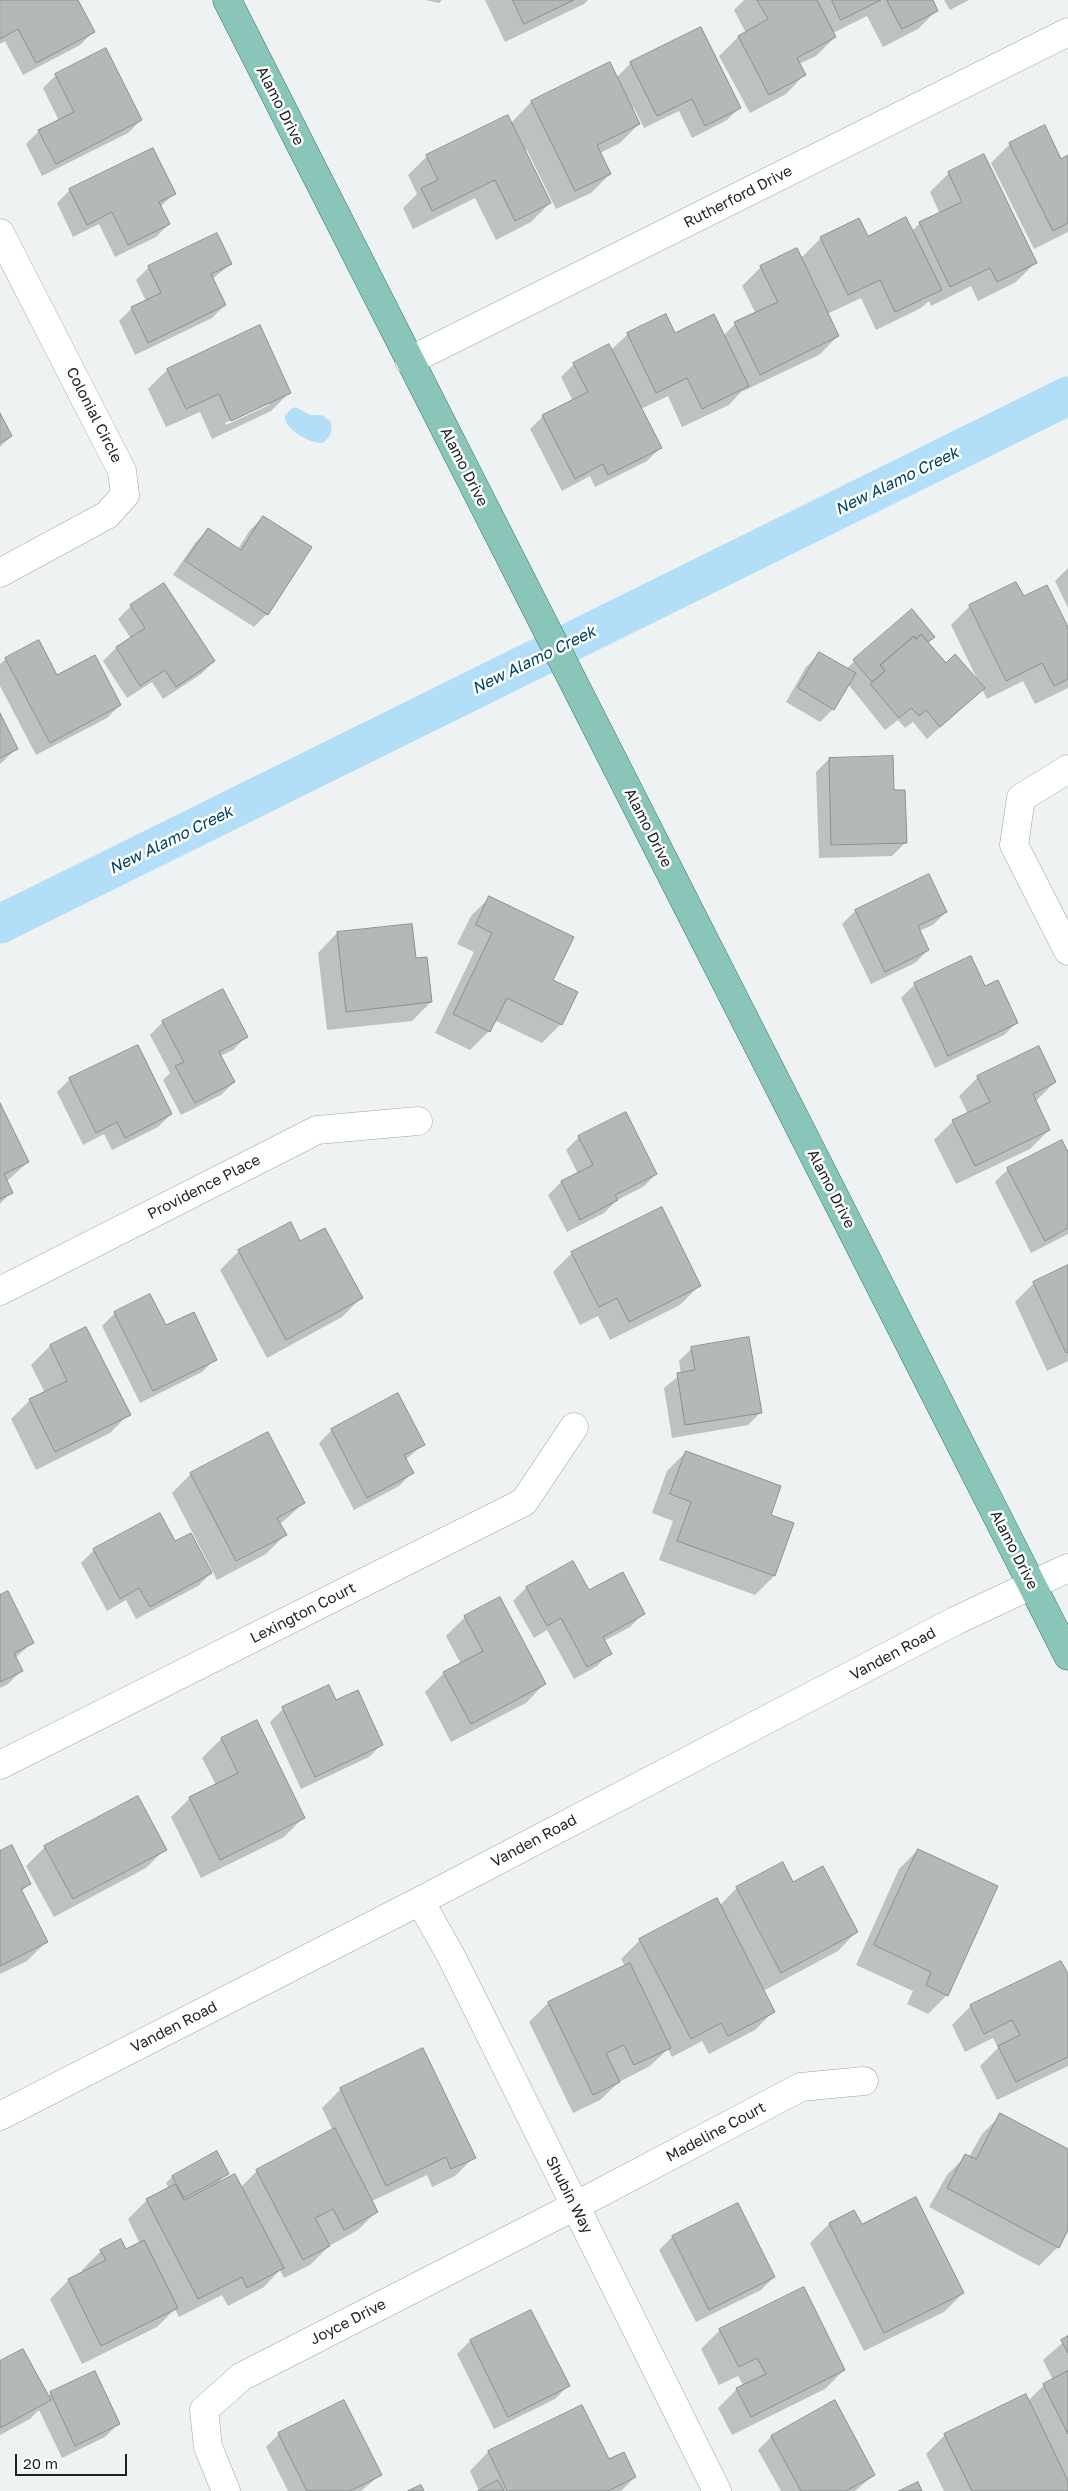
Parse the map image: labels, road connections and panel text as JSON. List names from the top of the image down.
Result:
{
  "streets": {
    "main road": ["Alamo Drive"],
    "street": [
      "Rutherford Drive",
      "Colonial Circle",
      "Providence Place",
      "Lexington Court",
      "Vanden Road",
      "Madeline Court",
      "Shubin Way",
      "Joyce Drive"
    ]
  },
  "crossings": [
    ["Alamo Drive", "Rutherford Drive"],
    ["Alamo Drive", "Vanden Road"],
    ["Vanden Road", "Shubin Way"],
    ["Madeline Court", "Shubin Way"],
    ["Madeline Court", "Joyce Drive"],
    ["Shubin Way", "Joyce Drive"]
  ],
  "water": ["New Alamo Creek"],
  "scale_bar": "20 m"
}
